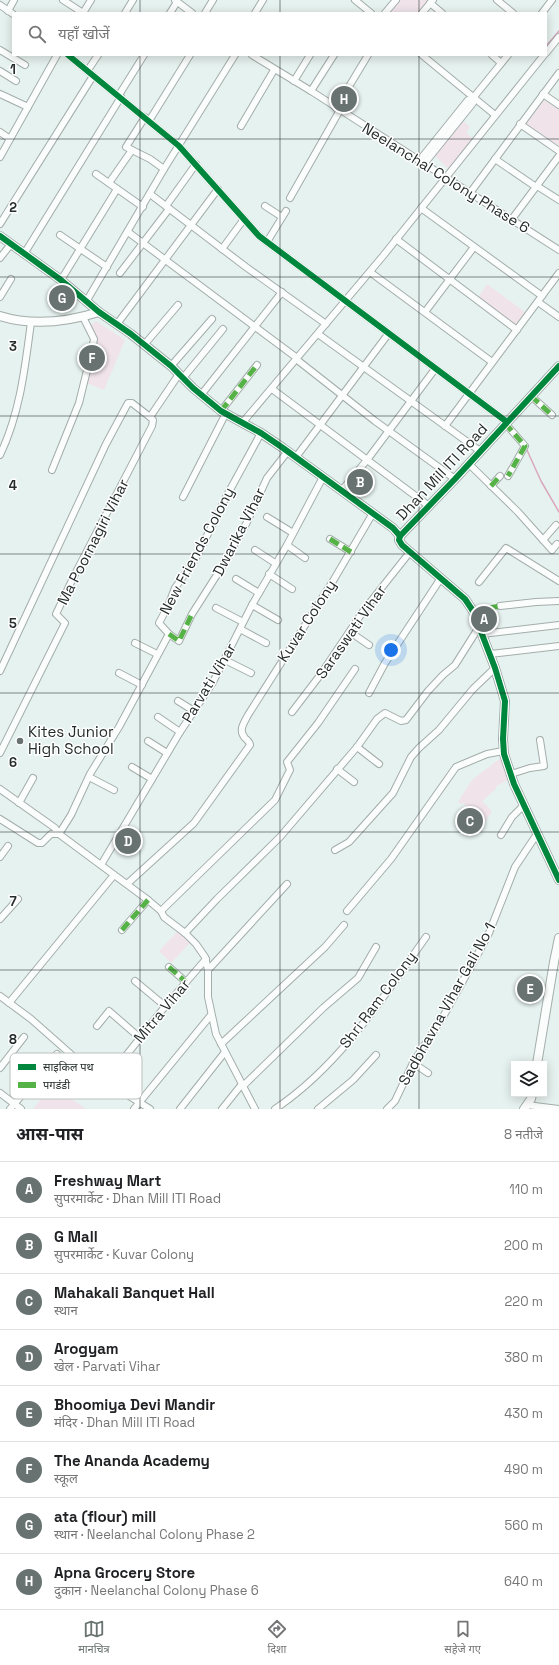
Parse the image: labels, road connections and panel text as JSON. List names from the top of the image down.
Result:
{
  "streets": {
    "street": [
      "Neelanchal Colony Phase 6",
      "Dhan Mill ITI Road",
      "Dwarika Vihar",
      "Ma Poornagiri Vihar",
      "New Friends Colony",
      "Kuvar Colony",
      "Saraswati Vihar",
      "Parvati Vihar",
      "Shri Ram Colony",
      "Sadbhavna Vihar Gali No 1",
      "Mitra Vihar"
    ]
  },
  "crossings": [
    ["Dhan Mill ITI Road", "Saraswati Vihar"],
    ["Dhan Mill ITI Road", "Sadbhavna Vihar Gali No 1"],
    ["Dwarika Vihar", "New Friends Colony"]
  ],
  "places": ["Kites Junior High School"],
  "legend": ["साइकिल पथ", "पगडंडी"],
  "page": {
    "search": "यहाँ खोजें",
    "pins": [
      "H",
      "G",
      "F",
      "B",
      "A",
      "C",
      "D",
      "E"
    ],
    "heading": ["आस-पास", "8 नतीजे"],
    "list": [
      {
        "mark": "A",
        "name": "Freshway Mart",
        "note": "सुपरमार्केट · Dhan Mill ITI Road",
        "value": "110 m"
      },
      {
        "mark": "B",
        "name": "G Mall",
        "note": "सुपरमार्केट · Kuvar Colony",
        "value": "200 m"
      },
      {
        "mark": "C",
        "name": "Mahakali Banquet Hall",
        "note": "स्थान",
        "value": "220 m"
      },
      {
        "mark": "D",
        "name": "Arogyam",
        "note": "खेल · Parvati Vihar",
        "value": "380 m"
      },
      {
        "mark": "E",
        "name": "Bhoomiya Devi Mandir",
        "note": "मंदिर · Dhan Mill ITI Road",
        "value": "430 m"
      },
      {
        "mark": "F",
        "name": "The Ananda Academy",
        "note": "स्कूल",
        "value": "490 m"
      },
      {
        "mark": "G",
        "name": "ata (flour) mill",
        "note": "स्थान · Neelanchal Colony Phase 2",
        "value": "560 m"
      },
      {
        "mark": "H",
        "name": "Apna Grocery Store",
        "note": "दुकान · Neelanchal Colony Phase 6",
        "value": "640 m"
      }
    ],
    "nav": ["मानचित्र", "दिशा", "सहेजे गए"]
  },
  "grid": {
    "rows": [
      "1",
      "2",
      "3",
      "4",
      "5",
      "6",
      "7",
      "8"
    ]
  }
}
